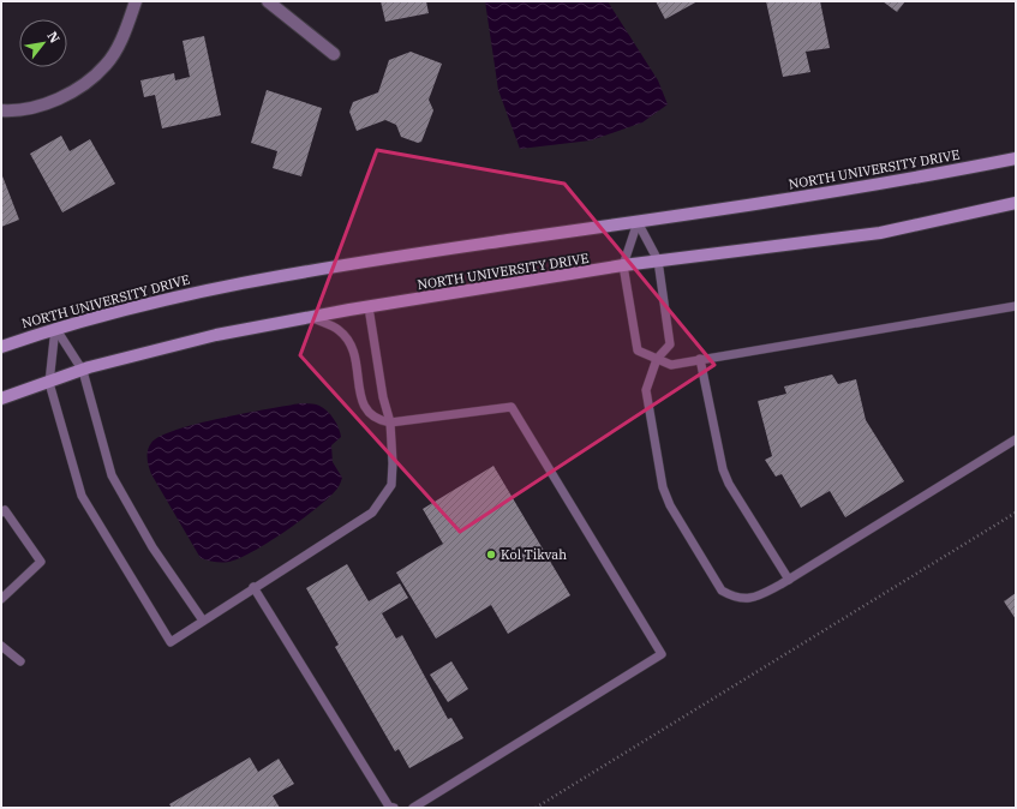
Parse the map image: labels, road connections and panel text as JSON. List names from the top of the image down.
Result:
{
  "streets": {
    "main road": ["NORTH UNIVERSITY DRIVE"]
  },
  "places": ["Kol Tikvah"],
  "north": "top right"
}
